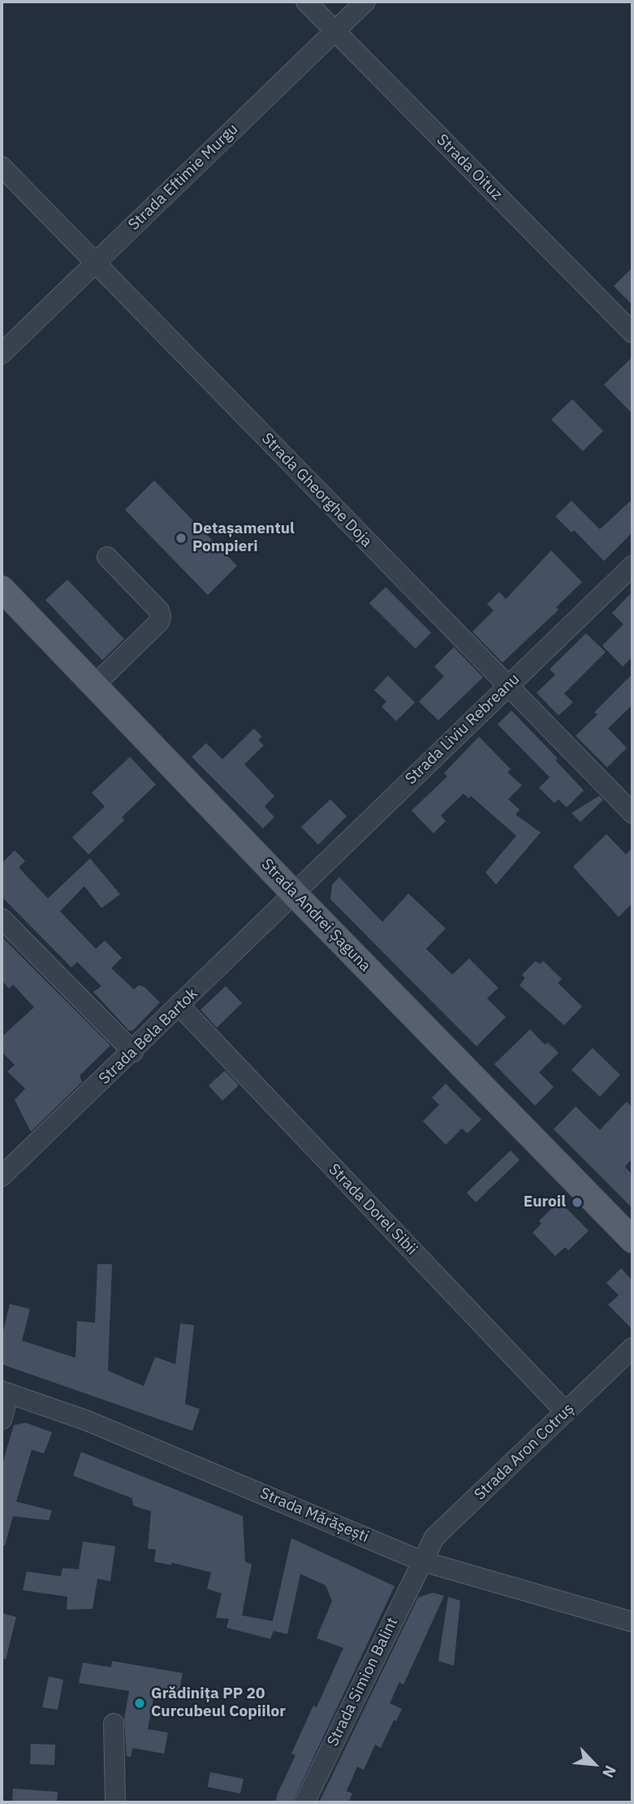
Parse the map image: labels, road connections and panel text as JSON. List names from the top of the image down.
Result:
{
  "streets": {
    "main road": ["Strada Andrei Șaguna"],
    "street": [
      "Strada Oituz",
      "Strada Eftimie Murgu",
      "Strada Gheorghe Doja",
      "Strada Liviu Rebreanu",
      "Strada Bela Bartok",
      "Strada Dorel Sibii",
      "Strada Aron Cotruș",
      "Strada Mărășești",
      "Strada Simion Balint"
    ]
  },
  "crossings": [
    ["Strada Oituz", "Strada Eftimie Murgu"],
    ["Strada Eftimie Murgu", "Strada Gheorghe Doja"],
    ["Strada Gheorghe Doja", "Strada Liviu Rebreanu"],
    ["Strada Liviu Rebreanu", "Strada Andrei Șaguna"],
    ["Strada Liviu Rebreanu", "Strada Bela Bartok"],
    ["Strada Andrei Șaguna", "Strada Bela Bartok"],
    ["Strada Bela Bartok", "Strada Dorel Sibii"],
    ["Strada Dorel Sibii", "Strada Aron Cotruș"],
    ["Strada Aron Cotruș", "Strada Mărășești"],
    ["Strada Aron Cotruș", "Strada Simion Balint"],
    ["Strada Mărășești", "Strada Simion Balint"]
  ],
  "places": ["Detașamentul Pompieri", "Euroil", "Grădinița PP 20 Curcubeul Copiilor"],
  "north": "bottom right"
}
